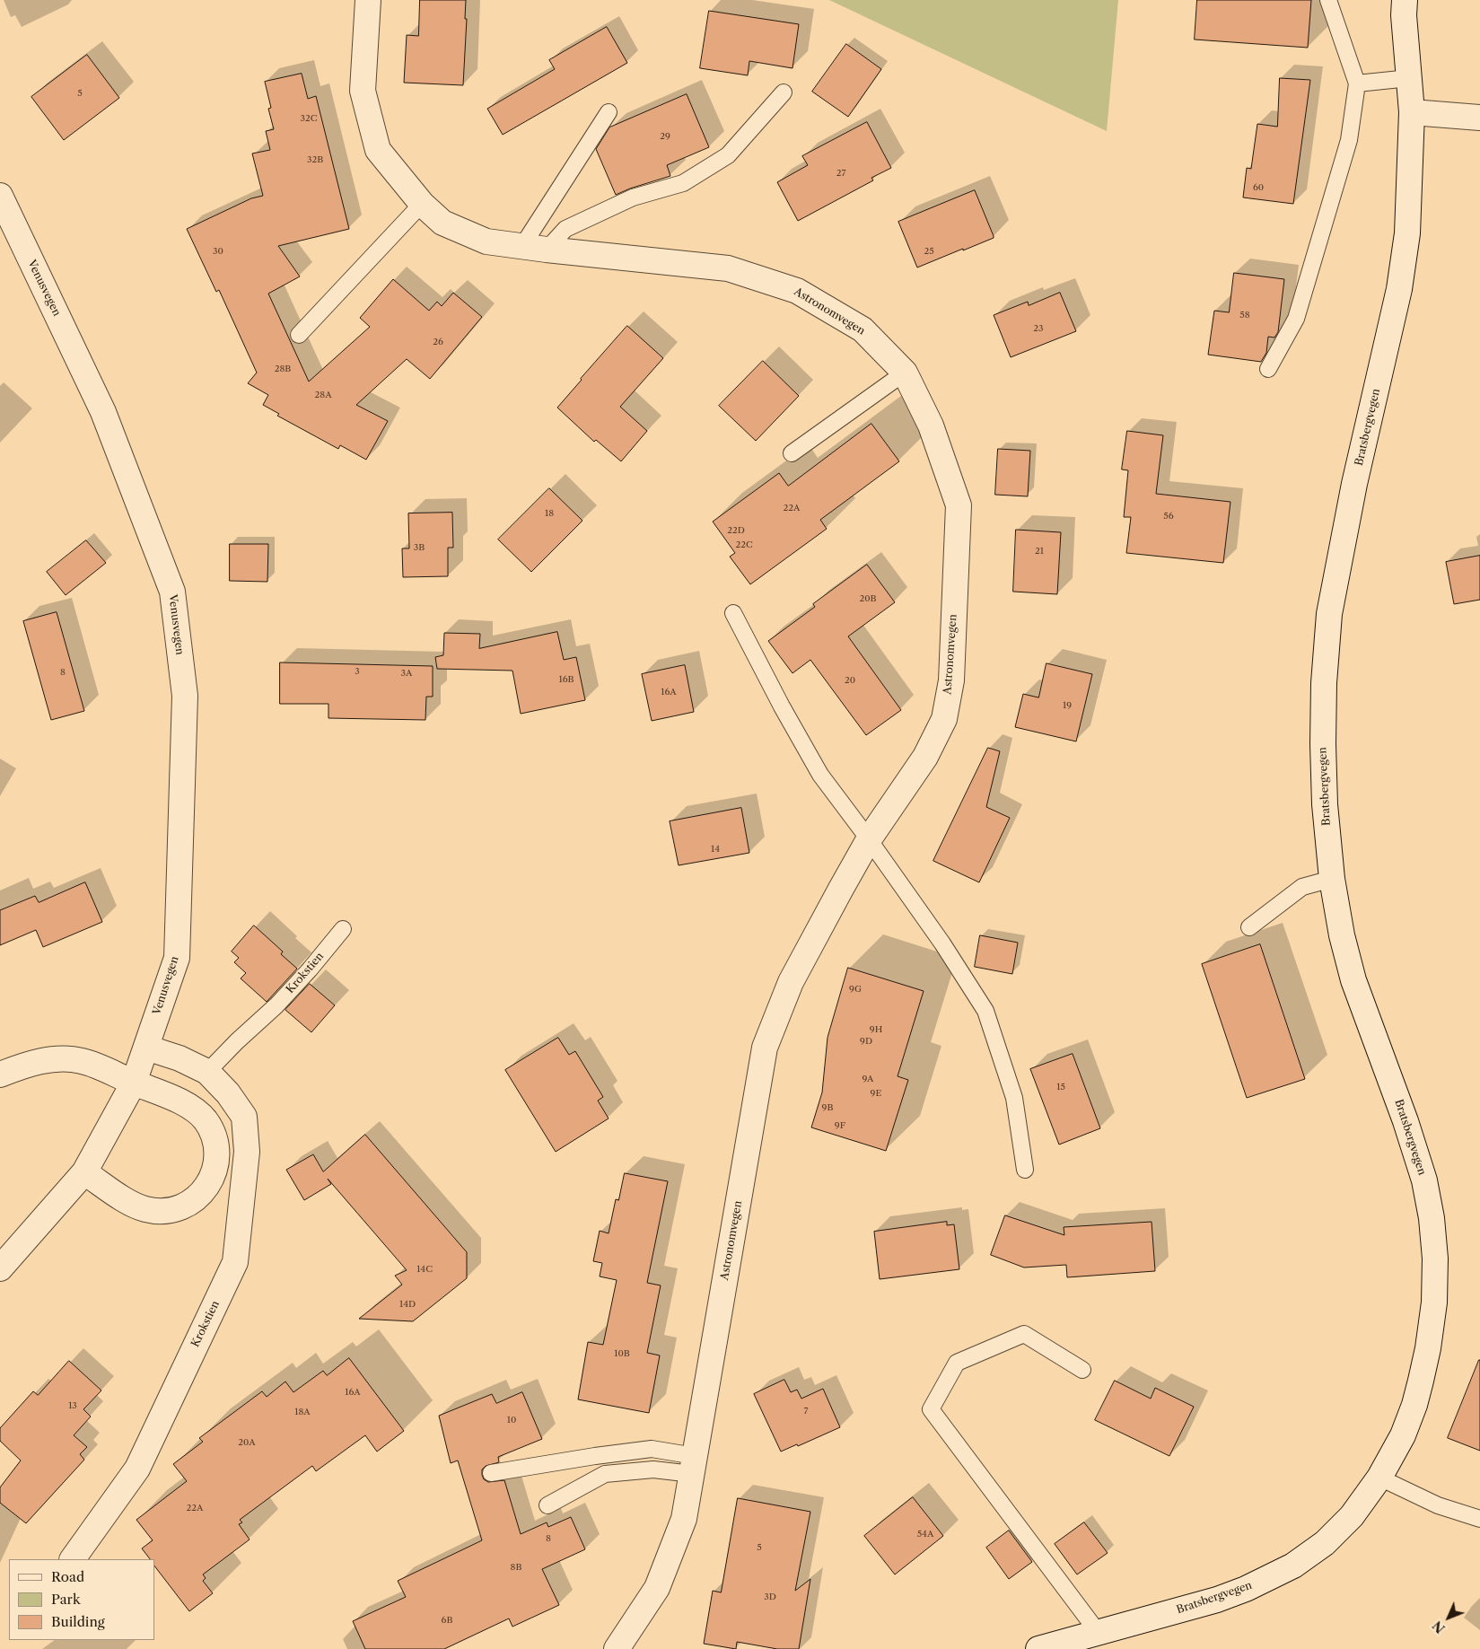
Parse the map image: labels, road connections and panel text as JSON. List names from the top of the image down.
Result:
{
  "streets": {
    "street": [
      "Venusvegen",
      "Astronomvegen",
      "Bratsbergvegen",
      "Krokstien"
    ]
  },
  "crossings": [
    ["Venusvegen", "Krokstien"]
  ],
  "house_numbers": [
    "5",
    "32C",
    "29",
    "32B",
    "27",
    "60",
    "30",
    "25",
    "58",
    "23",
    "26",
    "28B",
    "28A",
    "22A",
    "18",
    "56",
    "22D",
    "22C",
    "3B",
    "21",
    "20B",
    "3",
    "8",
    "3A",
    "16B",
    "20",
    "16A",
    "19",
    "14",
    "9G",
    "9H",
    "9D",
    "9A",
    "15",
    "9E",
    "9B",
    "9F",
    "14C",
    "14D",
    "10B",
    "16A",
    "13",
    "7",
    "18A",
    "10",
    "20A",
    "22A",
    "54A",
    "8",
    "5",
    "8B",
    "3D",
    "6B"
  ],
  "legend": ["Road", "Park", "Building"],
  "north": "bottom left"
}
